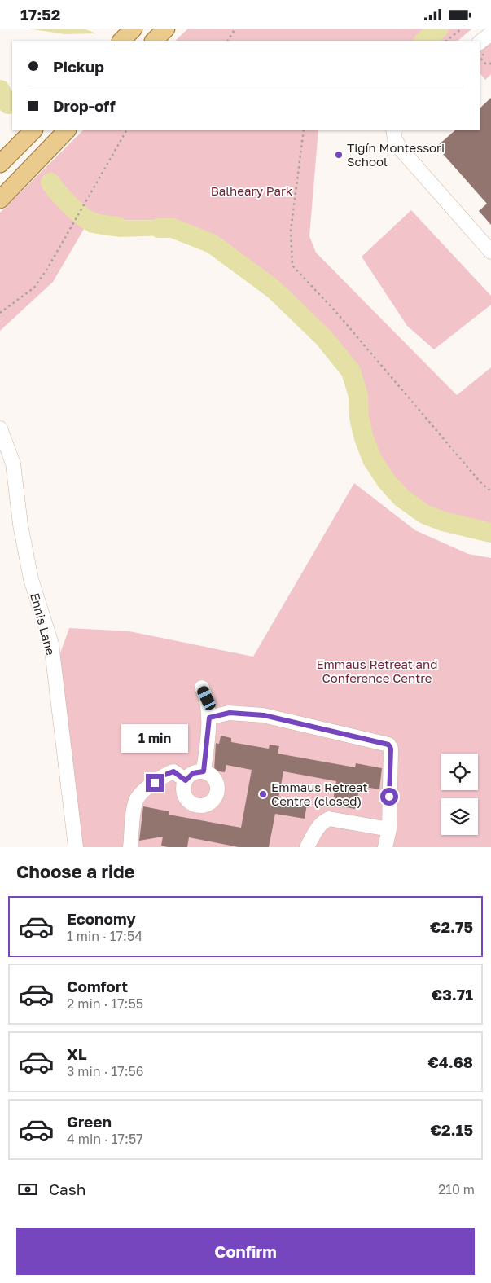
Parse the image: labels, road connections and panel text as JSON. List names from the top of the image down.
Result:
{
  "streets": {
    "street": ["Ennis Lane"]
  },
  "parks": ["Balheary Park", "Emmaus Retreat and Conference Centre"],
  "places": ["Tigín Montessori School", "Emmaus Retreat Centre (closed)"],
  "page": {
    "status": "17:52",
    "banner": ["Pickup", "Drop-off"],
    "bubble": "1 min",
    "heading": "Choose a ride",
    "list": [
      {
        "name": "Economy",
        "note": "1 min · 17:54",
        "value": "€2.75"
      },
      {
        "name": "Comfort",
        "note": "2 min · 17:55",
        "value": "€3.71"
      },
      {
        "name": "XL",
        "note": "3 min · 17:56",
        "value": "€4.68"
      },
      {
        "name": "Green",
        "note": "4 min · 17:57",
        "value": "€2.15"
      }
    ],
    "pay": ["Cash", "210 m"],
    "buttons": "Confirm"
  }
}
